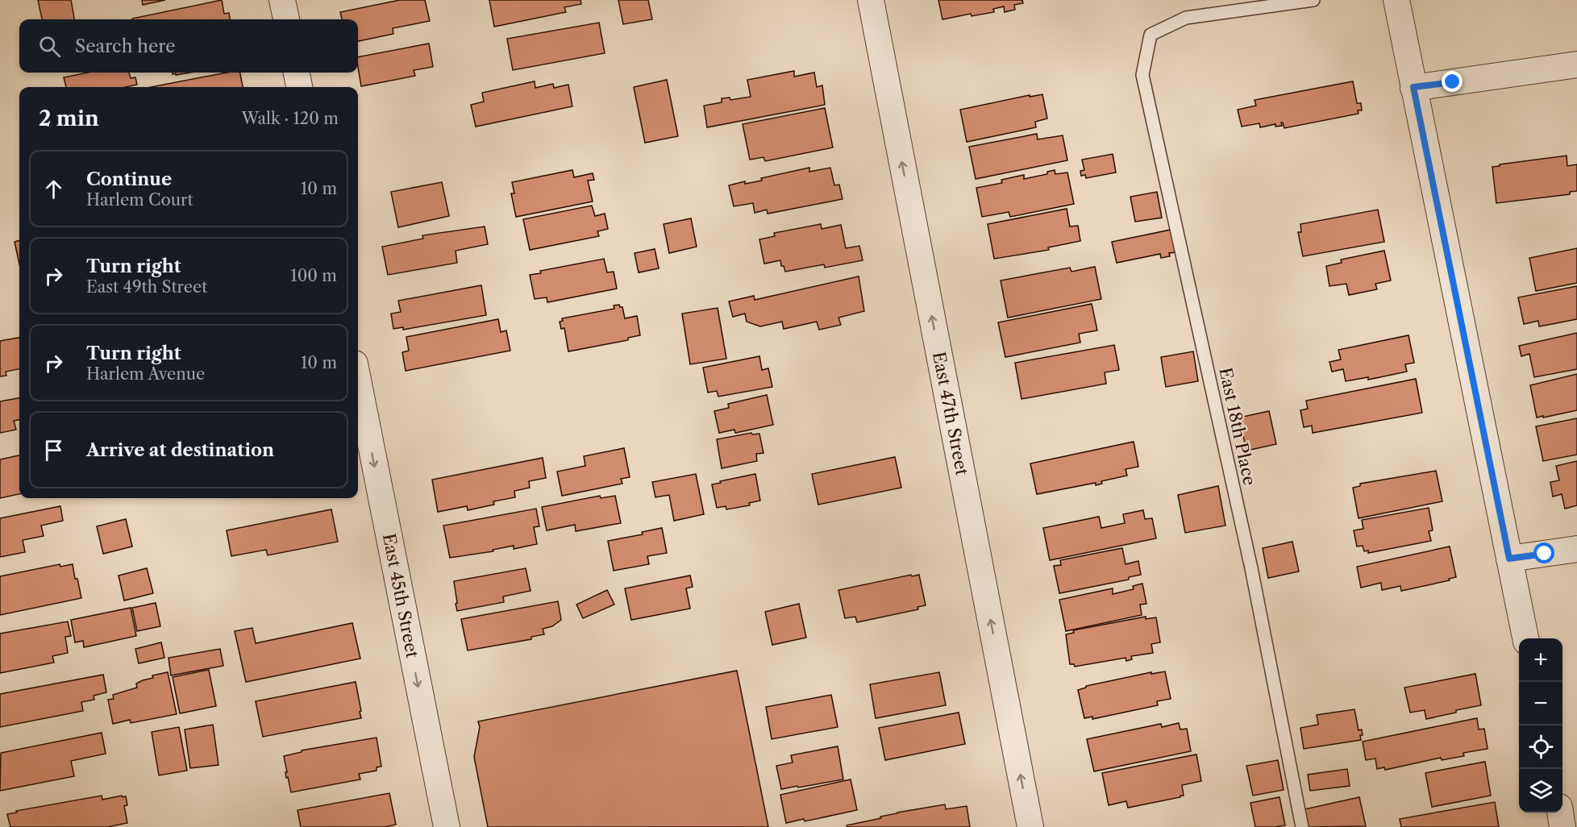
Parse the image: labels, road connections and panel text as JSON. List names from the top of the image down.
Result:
{
  "streets": {
    "street": ["East 47th Street", "East 45th Street"],
    "lane": ["East 18th Place"]
  },
  "one_way": ["East 47th Street", "East 45th Street"],
  "page": {
    "search": "Search here",
    "heading": ["2 min", "Walk · 120 m"],
    "list": [
      ["Continue", "Harlem Court", "10 m"],
      ["Turn right", "East 49th Street", "100 m"],
      ["Turn right", "Harlem Avenue", "10 m"],
      "Arrive at destination"
    ],
    "map_buttons": ["+", "−"]
  }
}
